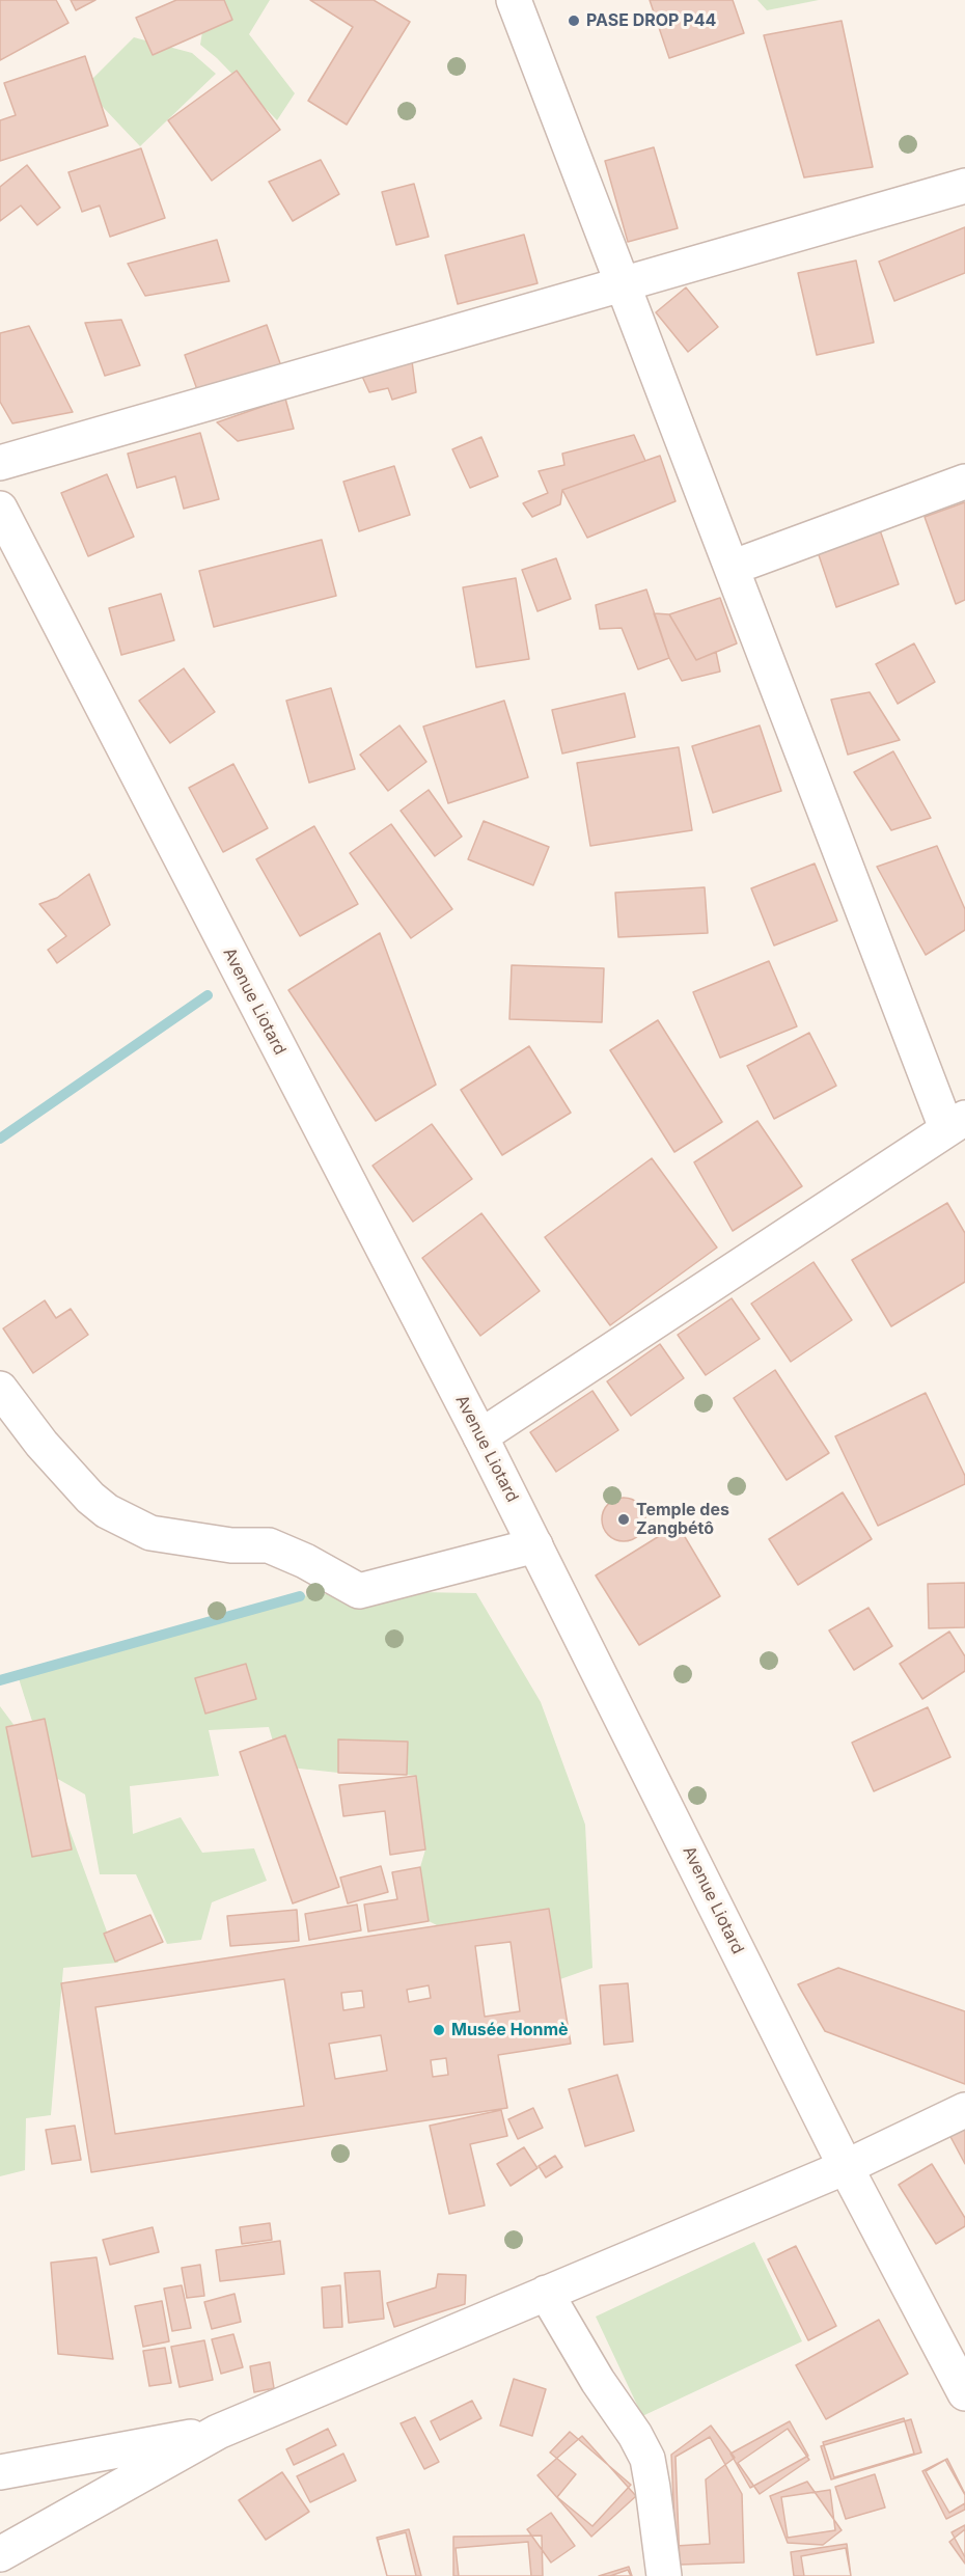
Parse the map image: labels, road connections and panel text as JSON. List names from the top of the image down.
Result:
{
  "streets": {
    "street": ["Avenue Liotard"]
  },
  "places": ["PASE DROP P44", "Temple des Zangbétô", "Musée Honmè"]
}
